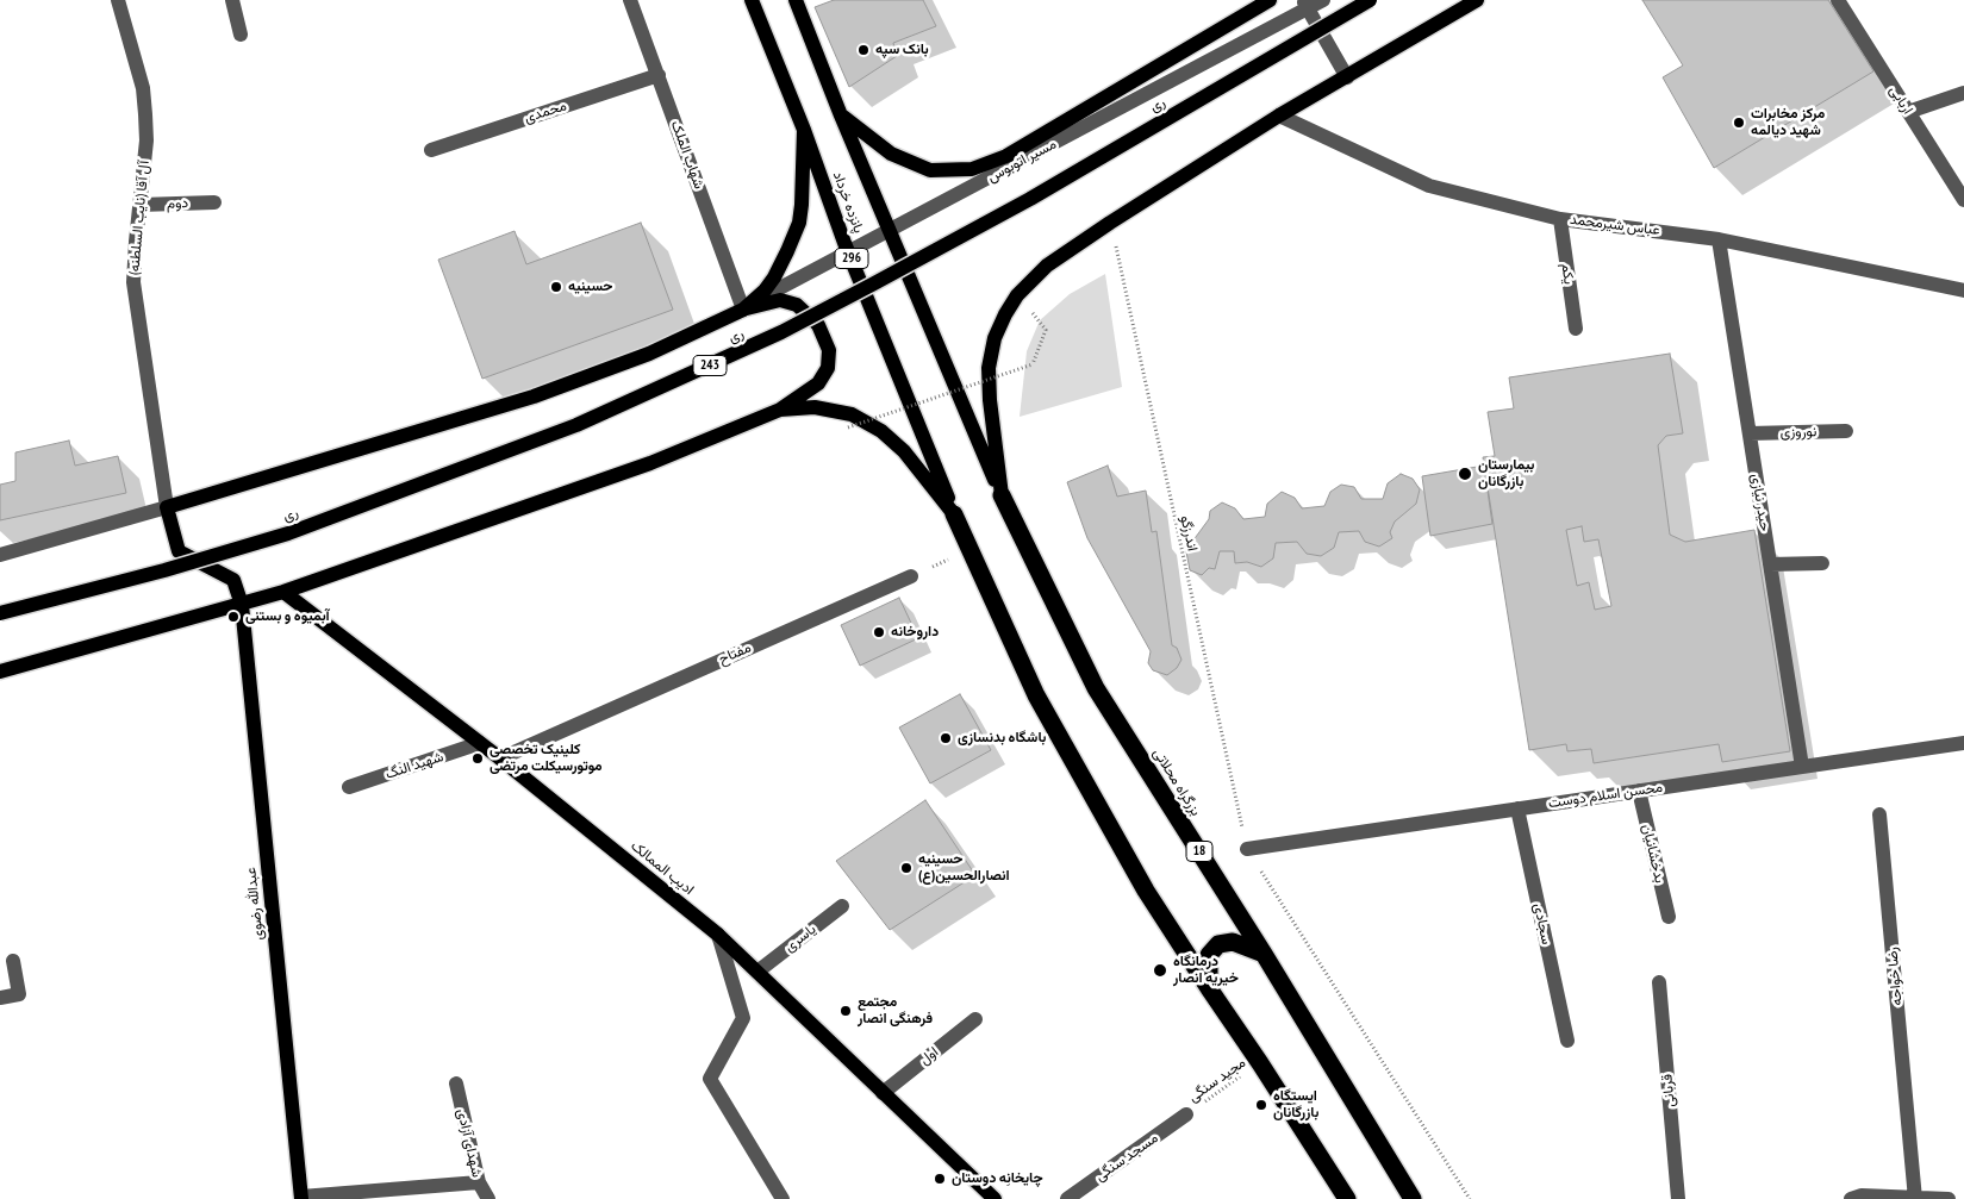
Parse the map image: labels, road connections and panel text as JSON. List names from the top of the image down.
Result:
{
  "streets": {
    "highway": ["بزرگراه محلاتی", "18"],
    "main road": [
      "ری",
      "پانزده خرداد",
      "296",
      "243",
      "ادیب الممالک",
      "عبدالله رضوی"
    ],
    "street": [
      "اربابی",
      "محمدی",
      "شهاب الملک",
      "مسیر اتوبوس",
      "دوم",
      "آل آقا (نایب السلطنه)",
      "عباس شیرمحمد",
      "یکم",
      "نوروزی",
      "حیدر نیازی",
      "مفتاح",
      "شهید النگ",
      "محسن اسلام دوست",
      "بدخشانیان",
      "سجادی",
      "یاسری",
      "رضا خواجه",
      "اول",
      "قربانی",
      "شهدای آزادی",
      "مسجد سنگی"
    ],
    "path": ["اندرزگو", "مجید سنگی"]
  },
  "crossings": [
    ["محمدی", "شهاب الملک"],
    ["پانزده خرداد", "بزرگراه محلاتی"],
    ["دوم", "آل آقا (نایب السلطنه)"],
    ["آل آقا (نایب السلطنه)", "عبدالله رضوی"],
    ["عباس شیرمحمد", "یکم"],
    ["عباس شیرمحمد", "حیدر نیازی"],
    ["نوروزی", "حیدر نیازی"],
    ["حیدر نیازی", "محسن اسلام دوست"],
    ["اندرزگو", "محسن اسلام دوست"],
    ["مفتاح", "ادیب الممالک"],
    ["شهید النگ", "ادیب الممالک"],
    ["محسن اسلام دوست", "بدخشانیان"],
    ["محسن اسلام دوست", "سجادی"],
    ["ادیب الممالک", "یاسری"],
    ["ادیب الممالک", "اول"],
    ["مجید سنگی", "مسجد سنگی"]
  ],
  "places": [
    "بانک سپه",
    "مرکز مخابرات شهید دیالمه",
    "حسینیه",
    "بیمارستان بازرگانان",
    "آبمیوه و بستنی",
    "داروخانه",
    "باشگاه بدنسازی",
    "کلینیک تخصصی موتورسیکلت مرتضی",
    "حسینیه انصارالحسین(ع)",
    "درمانگاه خیریه انصار",
    "مجتمع فرهنگی انصار",
    "ایستگاه بازرگانان",
    "چایخانِه دوستان"
  ]
}
